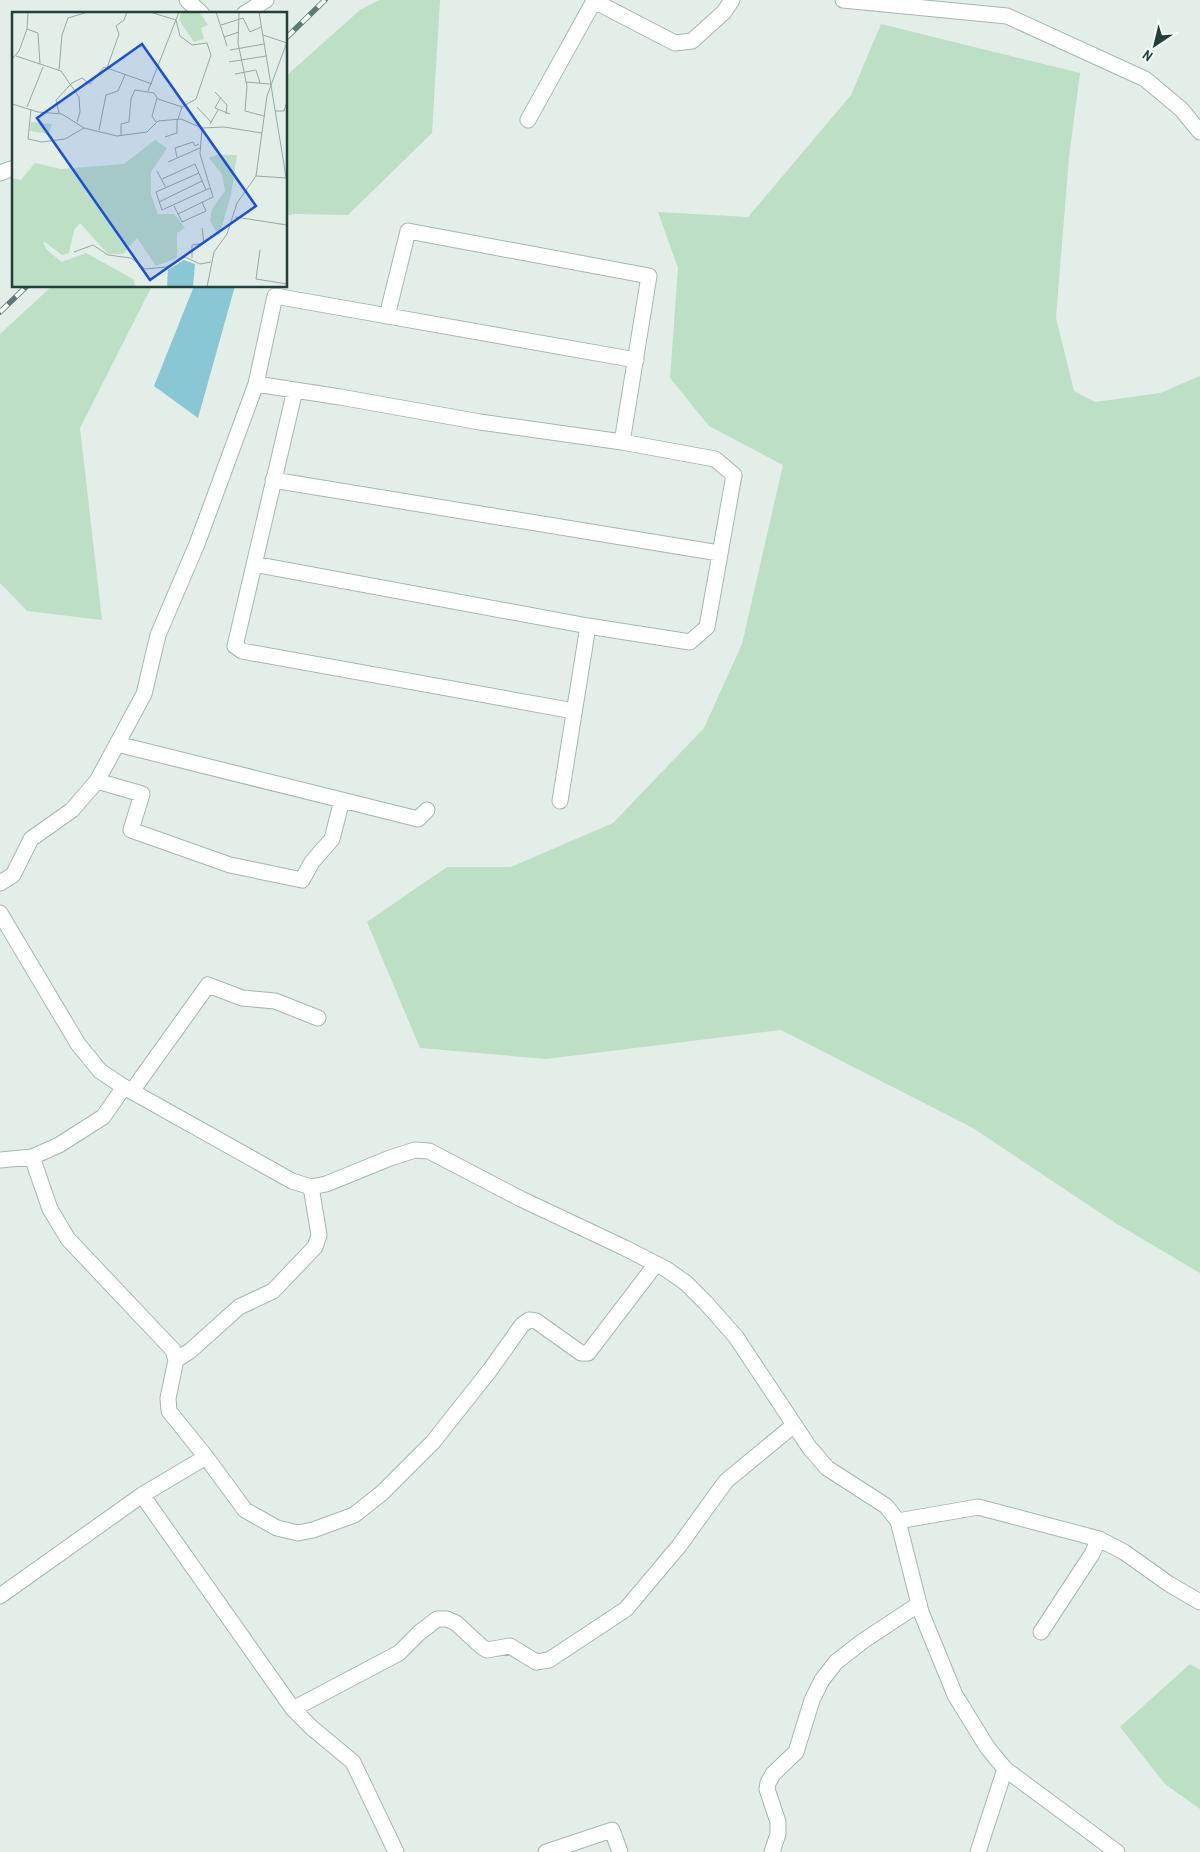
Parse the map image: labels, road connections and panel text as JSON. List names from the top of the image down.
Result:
{
  "north": "bottom left"
}
